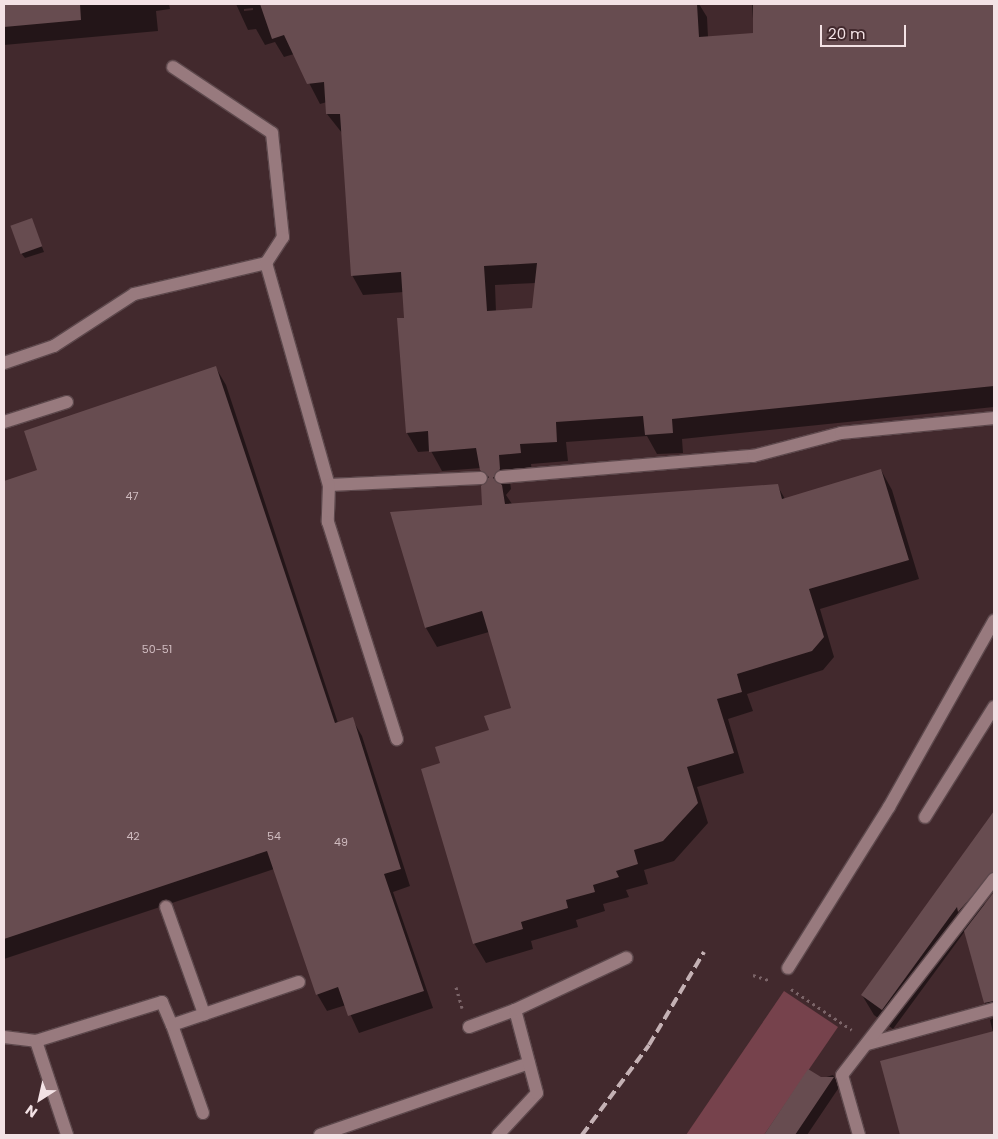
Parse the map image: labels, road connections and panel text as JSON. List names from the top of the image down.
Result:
{
  "house_numbers": [
    "47",
    "50-51",
    "42",
    "54",
    "49"
  ],
  "scale_bar": "20 m",
  "north": "bottom left"
}
